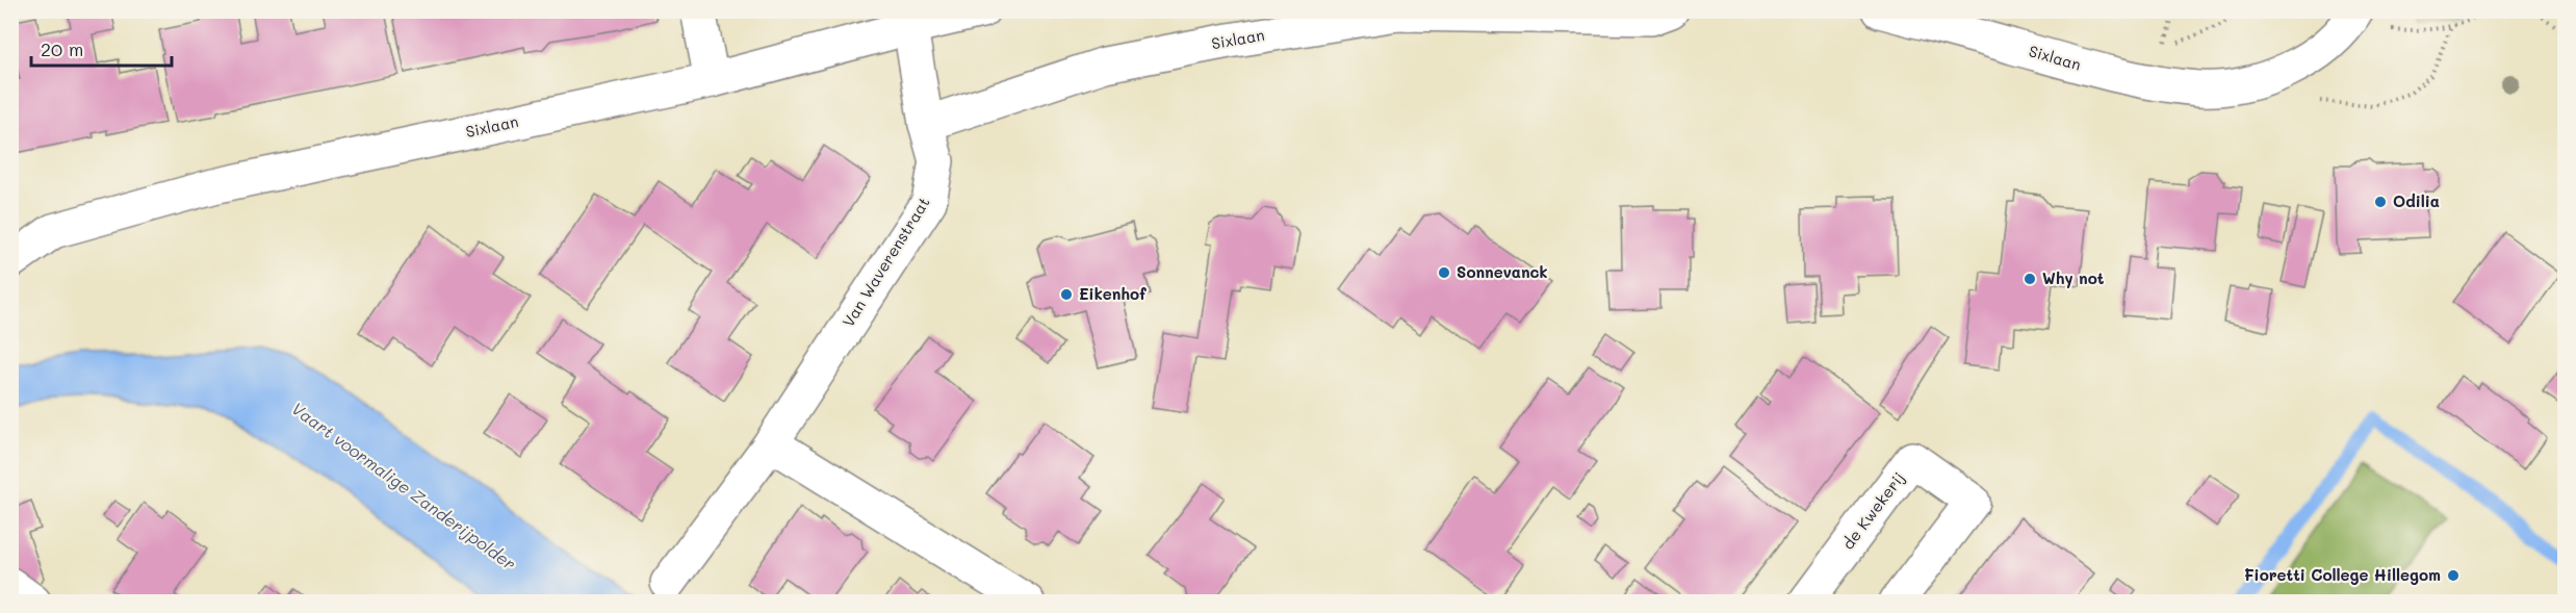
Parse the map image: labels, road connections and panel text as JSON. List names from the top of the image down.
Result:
{
  "streets": {
    "street": ["Sixlaan", "Van Waverenstraat", "de Kwekerij"]
  },
  "crossings": [
    ["Sixlaan", "Van Waverenstraat"]
  ],
  "water": ["Vaart voormalige Zanderijpolder"],
  "places": [
    "Odilia",
    "Sonnevanck",
    "Why not",
    "Eikenhof",
    "Fioretti College Hillegom"
  ],
  "scale_bar": "20 m"
}
